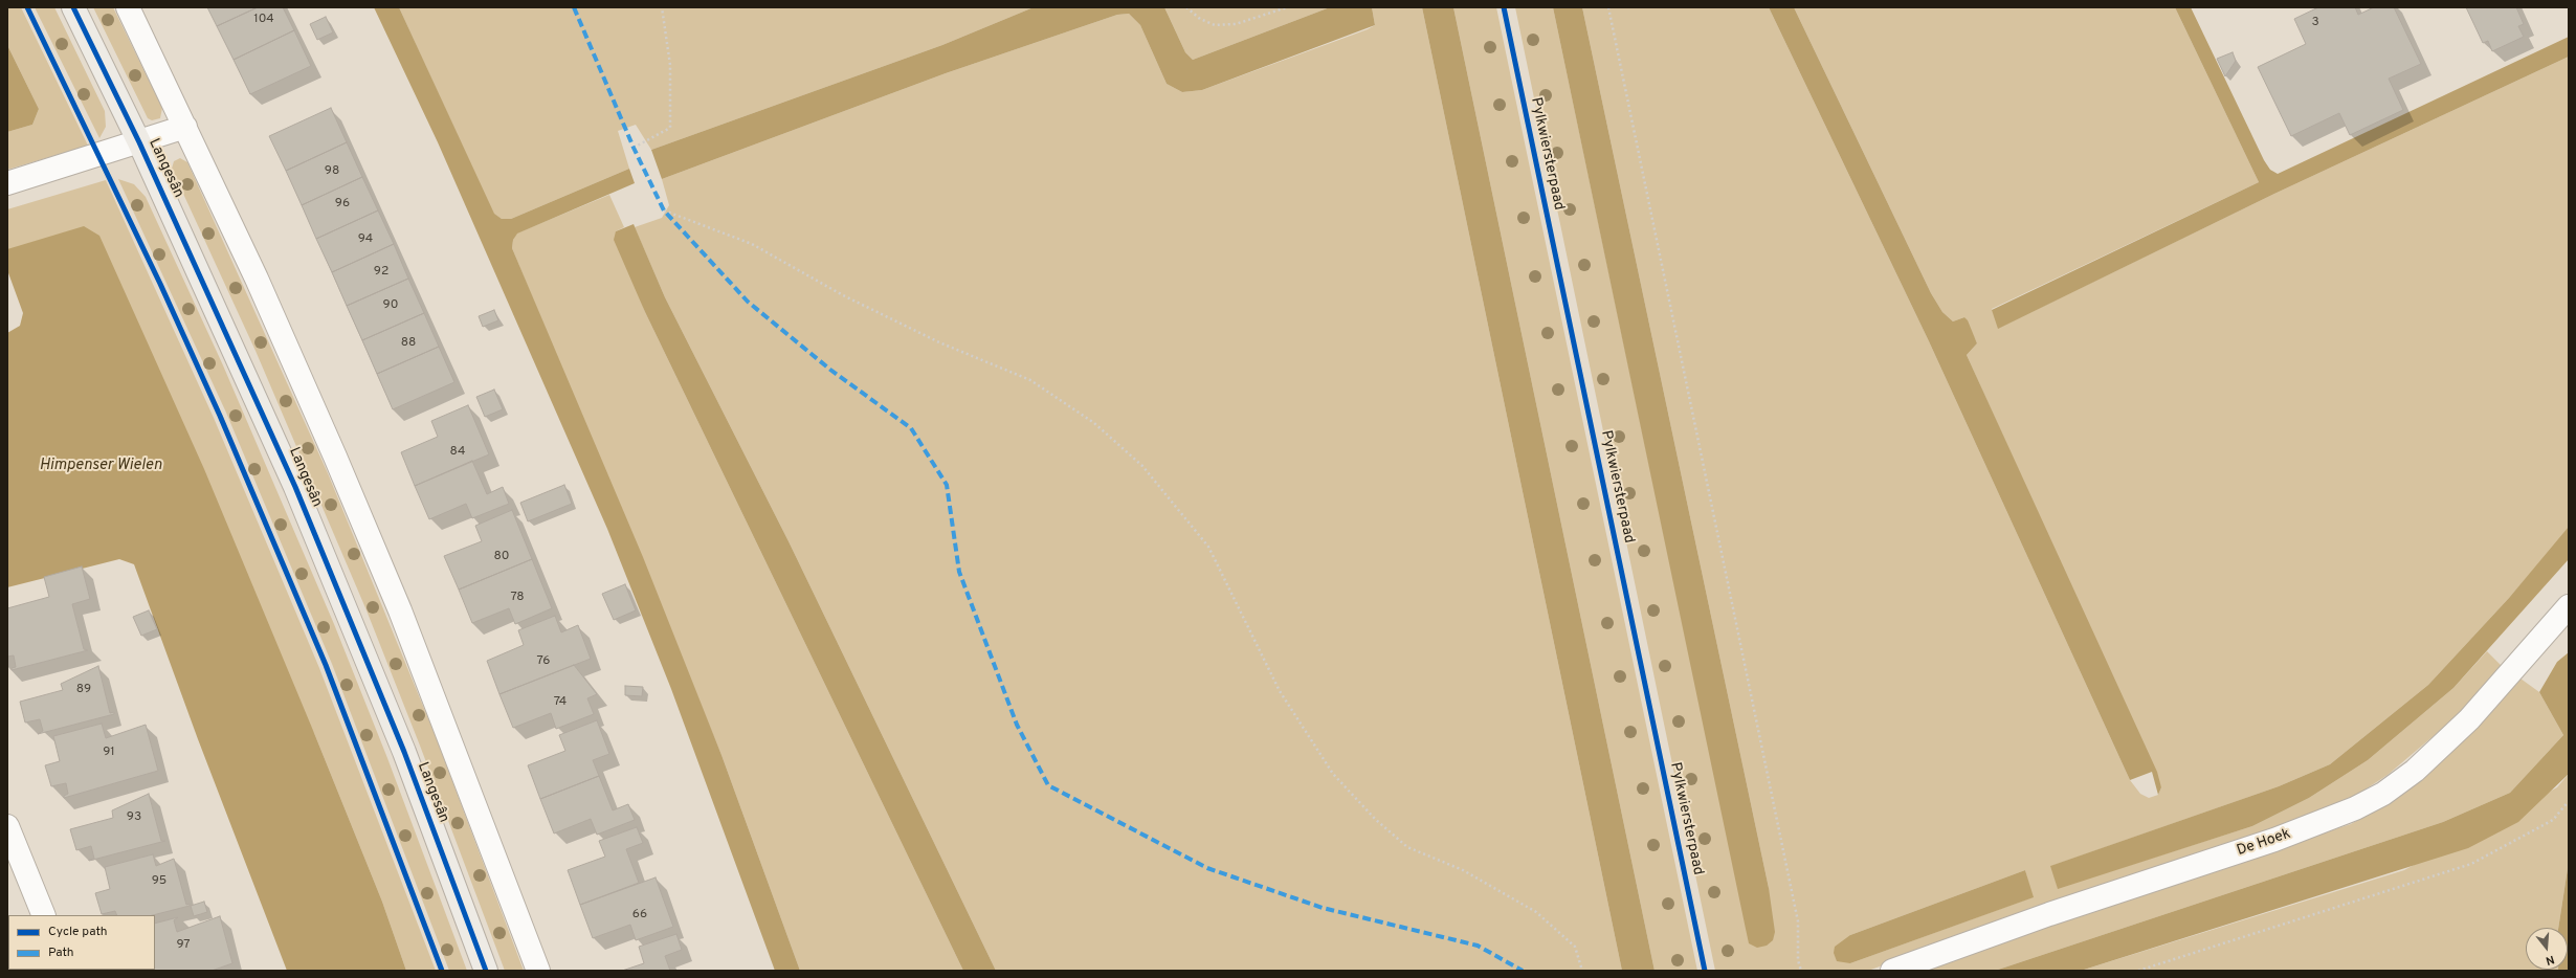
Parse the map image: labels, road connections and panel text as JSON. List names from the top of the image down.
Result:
{
  "streets": {
    "street": ["Langesân", "De Hoek"],
    "cycle path": ["Pylkwiersterpaad"]
  },
  "water": ["Himpenser Wielen"],
  "house_numbers": [
    "104",
    "3",
    "98",
    "96",
    "94",
    "92",
    "90",
    "88",
    "84",
    "80",
    "78",
    "76",
    "89",
    "74",
    "91",
    "93",
    "95",
    "66",
    "97"
  ],
  "legend": ["Cycle path", "Path"],
  "north": "bottom"
}
